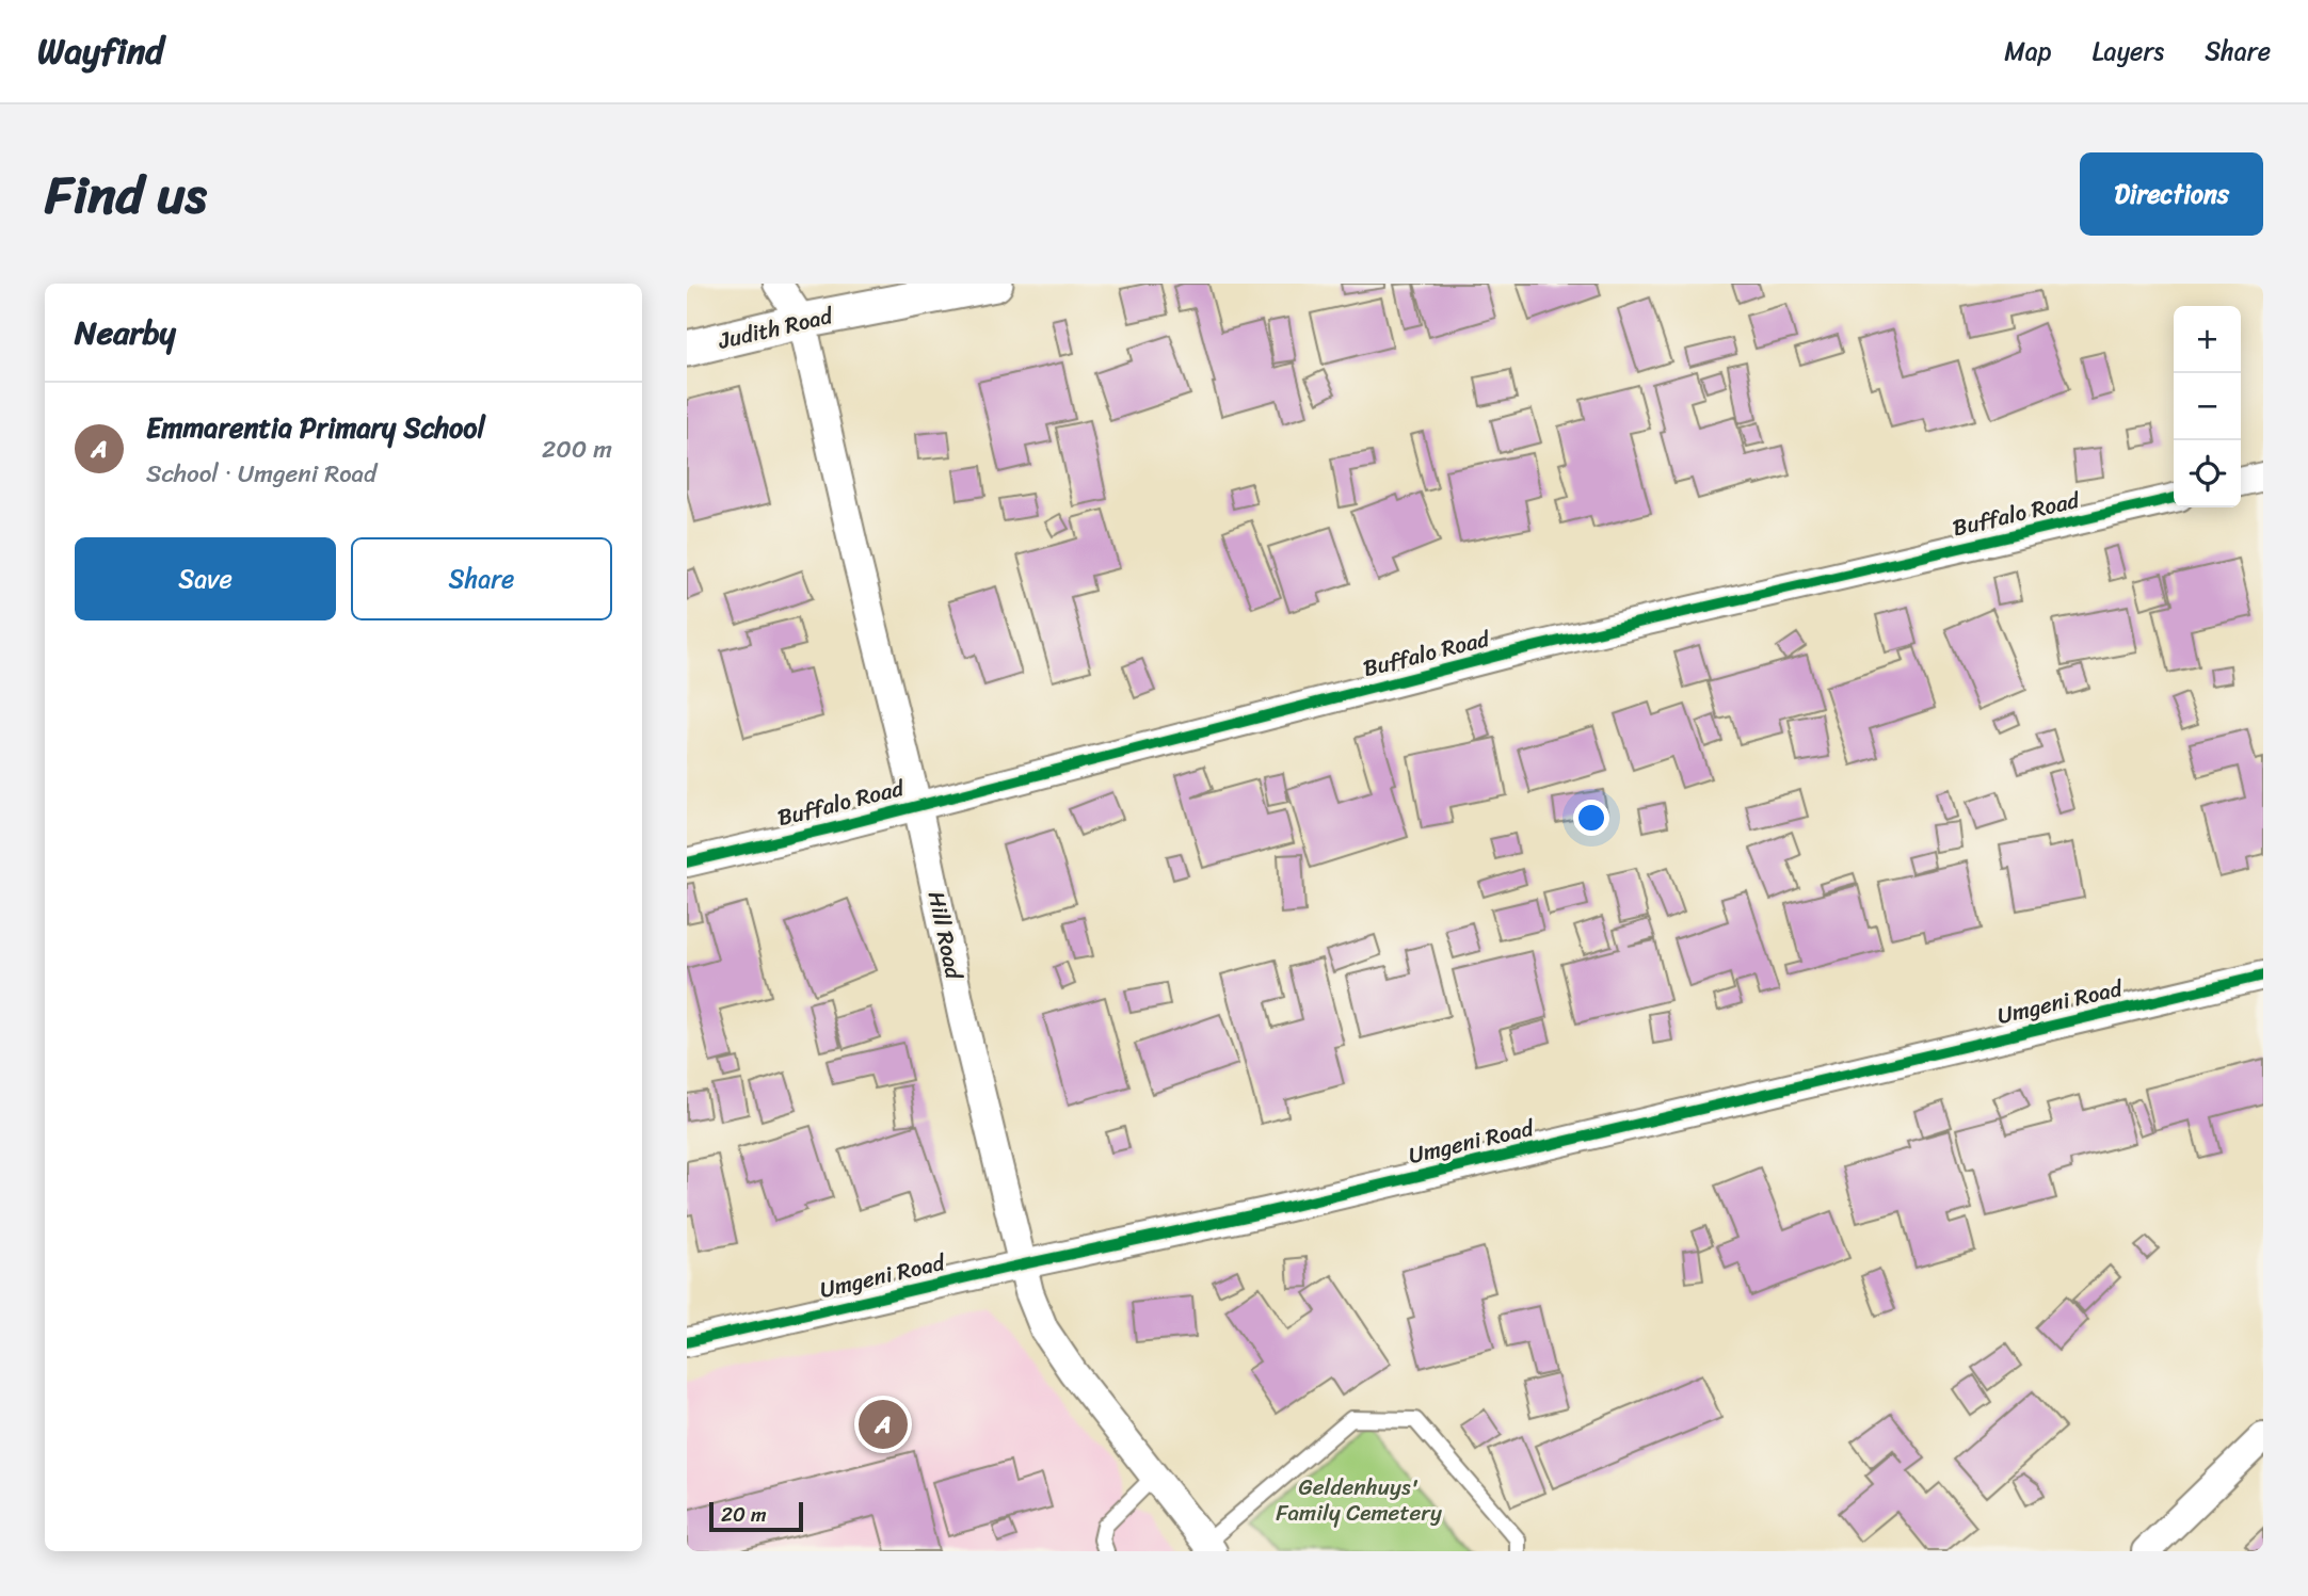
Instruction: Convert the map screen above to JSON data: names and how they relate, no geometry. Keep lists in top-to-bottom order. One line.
{"streets":{"street":["Judith Road","Buffalo Road","Hill Road","Umgeni Road"]},"crossings":[["Judith Road","Hill Road"],["Buffalo Road","Hill Road"],["Hill Road","Umgeni Road"]],"parks":["Geldenhuys' Family Cemetery"],"scale_bar":"20 m","page":{"header":"Wayfind","nav":["Map","Layers","Share"],"title":"Find us","buttons":["Directions",["Save","Share"]],"heading":"Nearby","map_buttons":["+","−"],"list":[{"mark":"A","name":"Emmarentia Primary School","note":"School · Umgeni Road","value":"200 m"}],"pins":"A","scale":"20 m"}}
